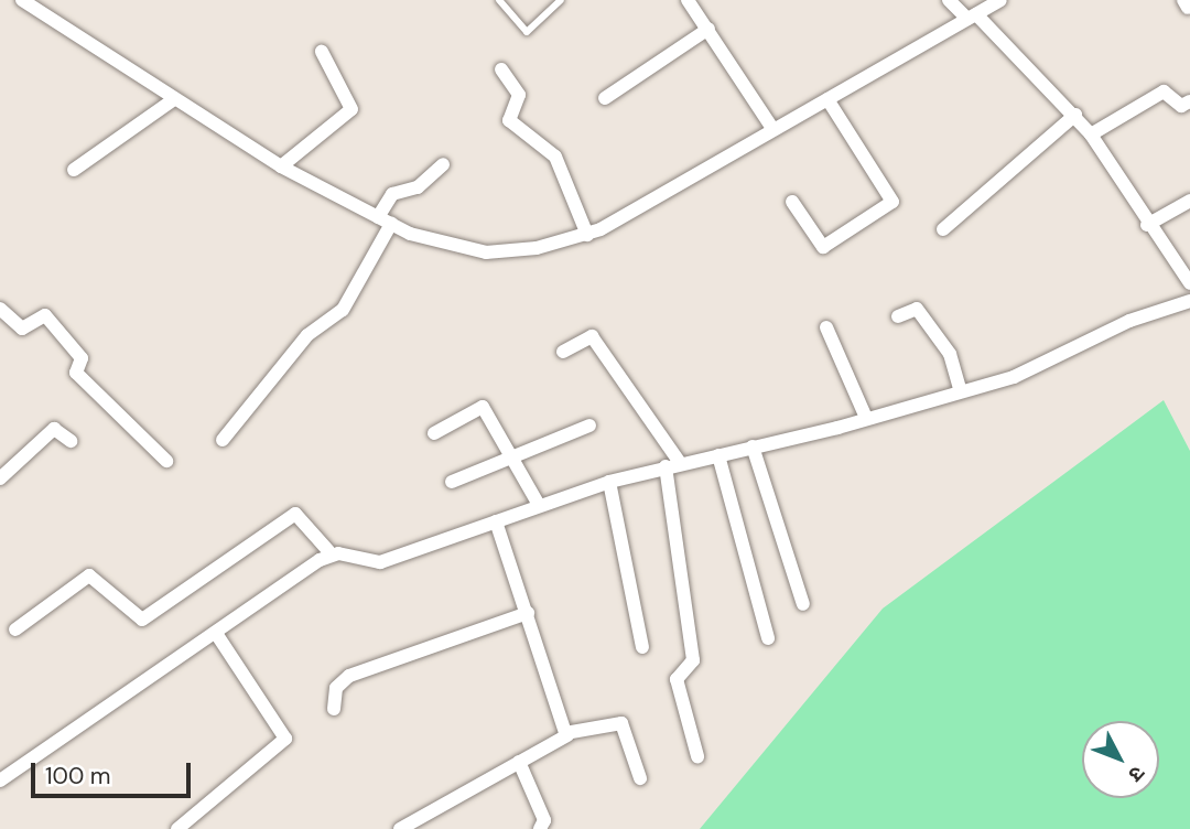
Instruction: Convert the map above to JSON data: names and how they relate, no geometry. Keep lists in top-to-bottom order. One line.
{"scale_bar":"100 m","north":"bottom right"}
